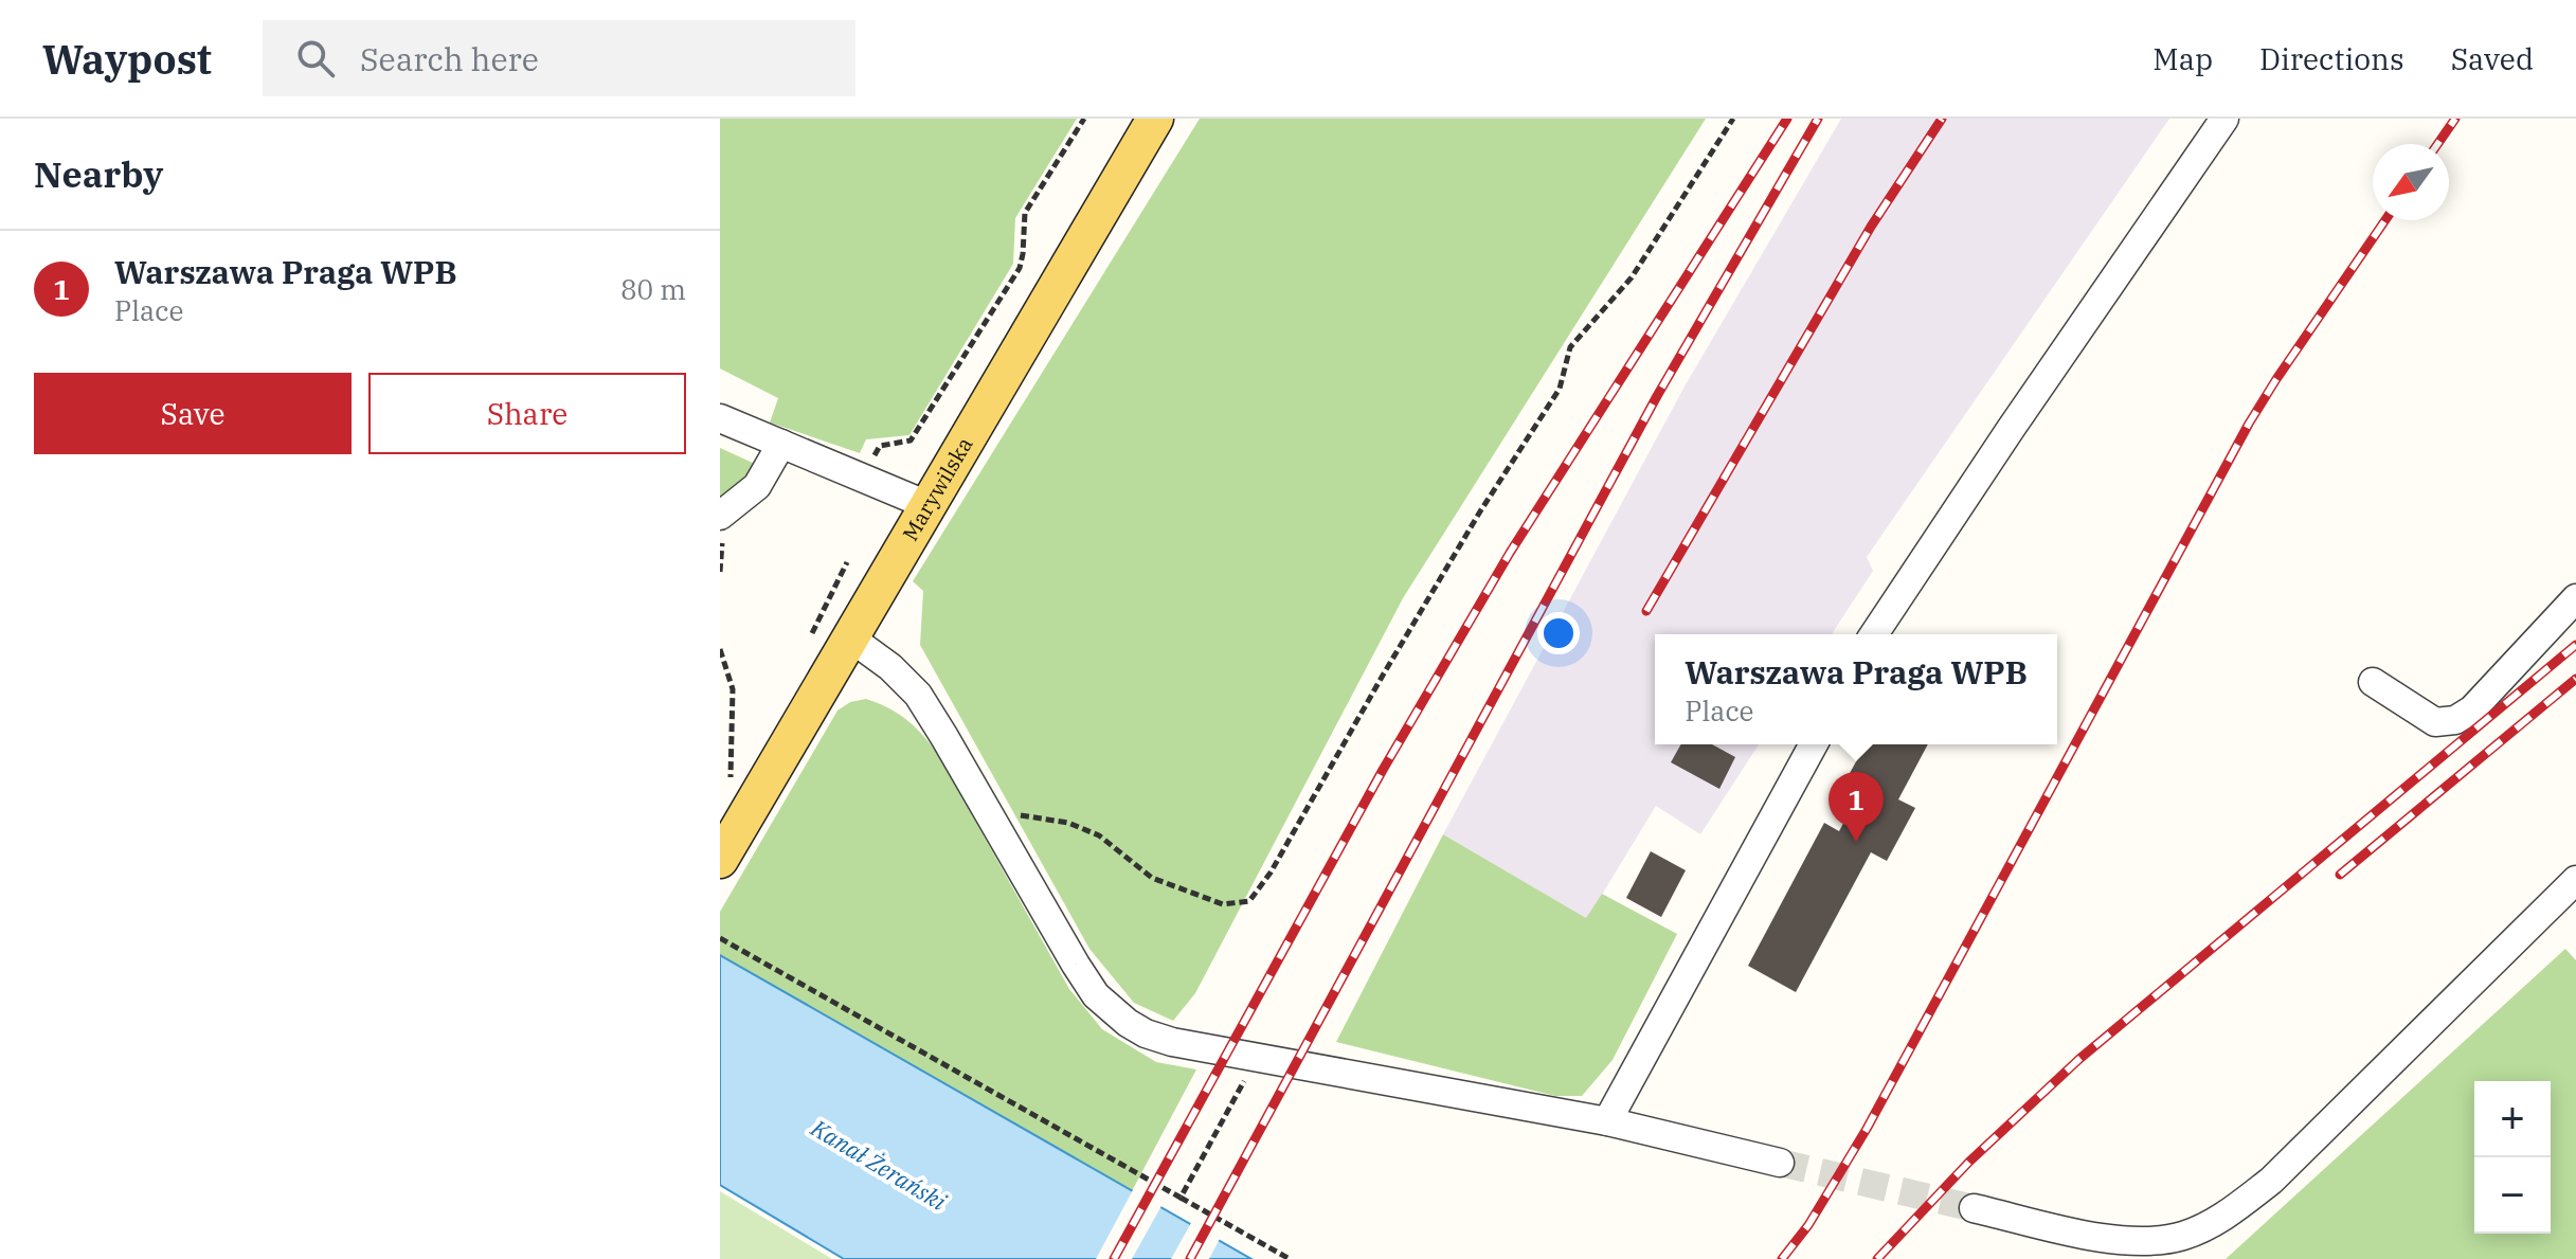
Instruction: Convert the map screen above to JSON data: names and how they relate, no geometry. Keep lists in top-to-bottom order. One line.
{"streets":{"main road":["Marywilska"]},"water":["Kanał Żerański"],"north":"bottom left","page":{"header":"Waypost","search":"Search here","nav":["Map","Directions","Saved"],"heading":"Nearby","list":[{"mark":"1","name":"Warszawa Praga WPB","note":"Place","value":"80 m"}],"buttons":["Save","Share"],"popup":["Warszawa Praga WPB","Place"],"pins":"1","map_buttons":["+","−"]}}
